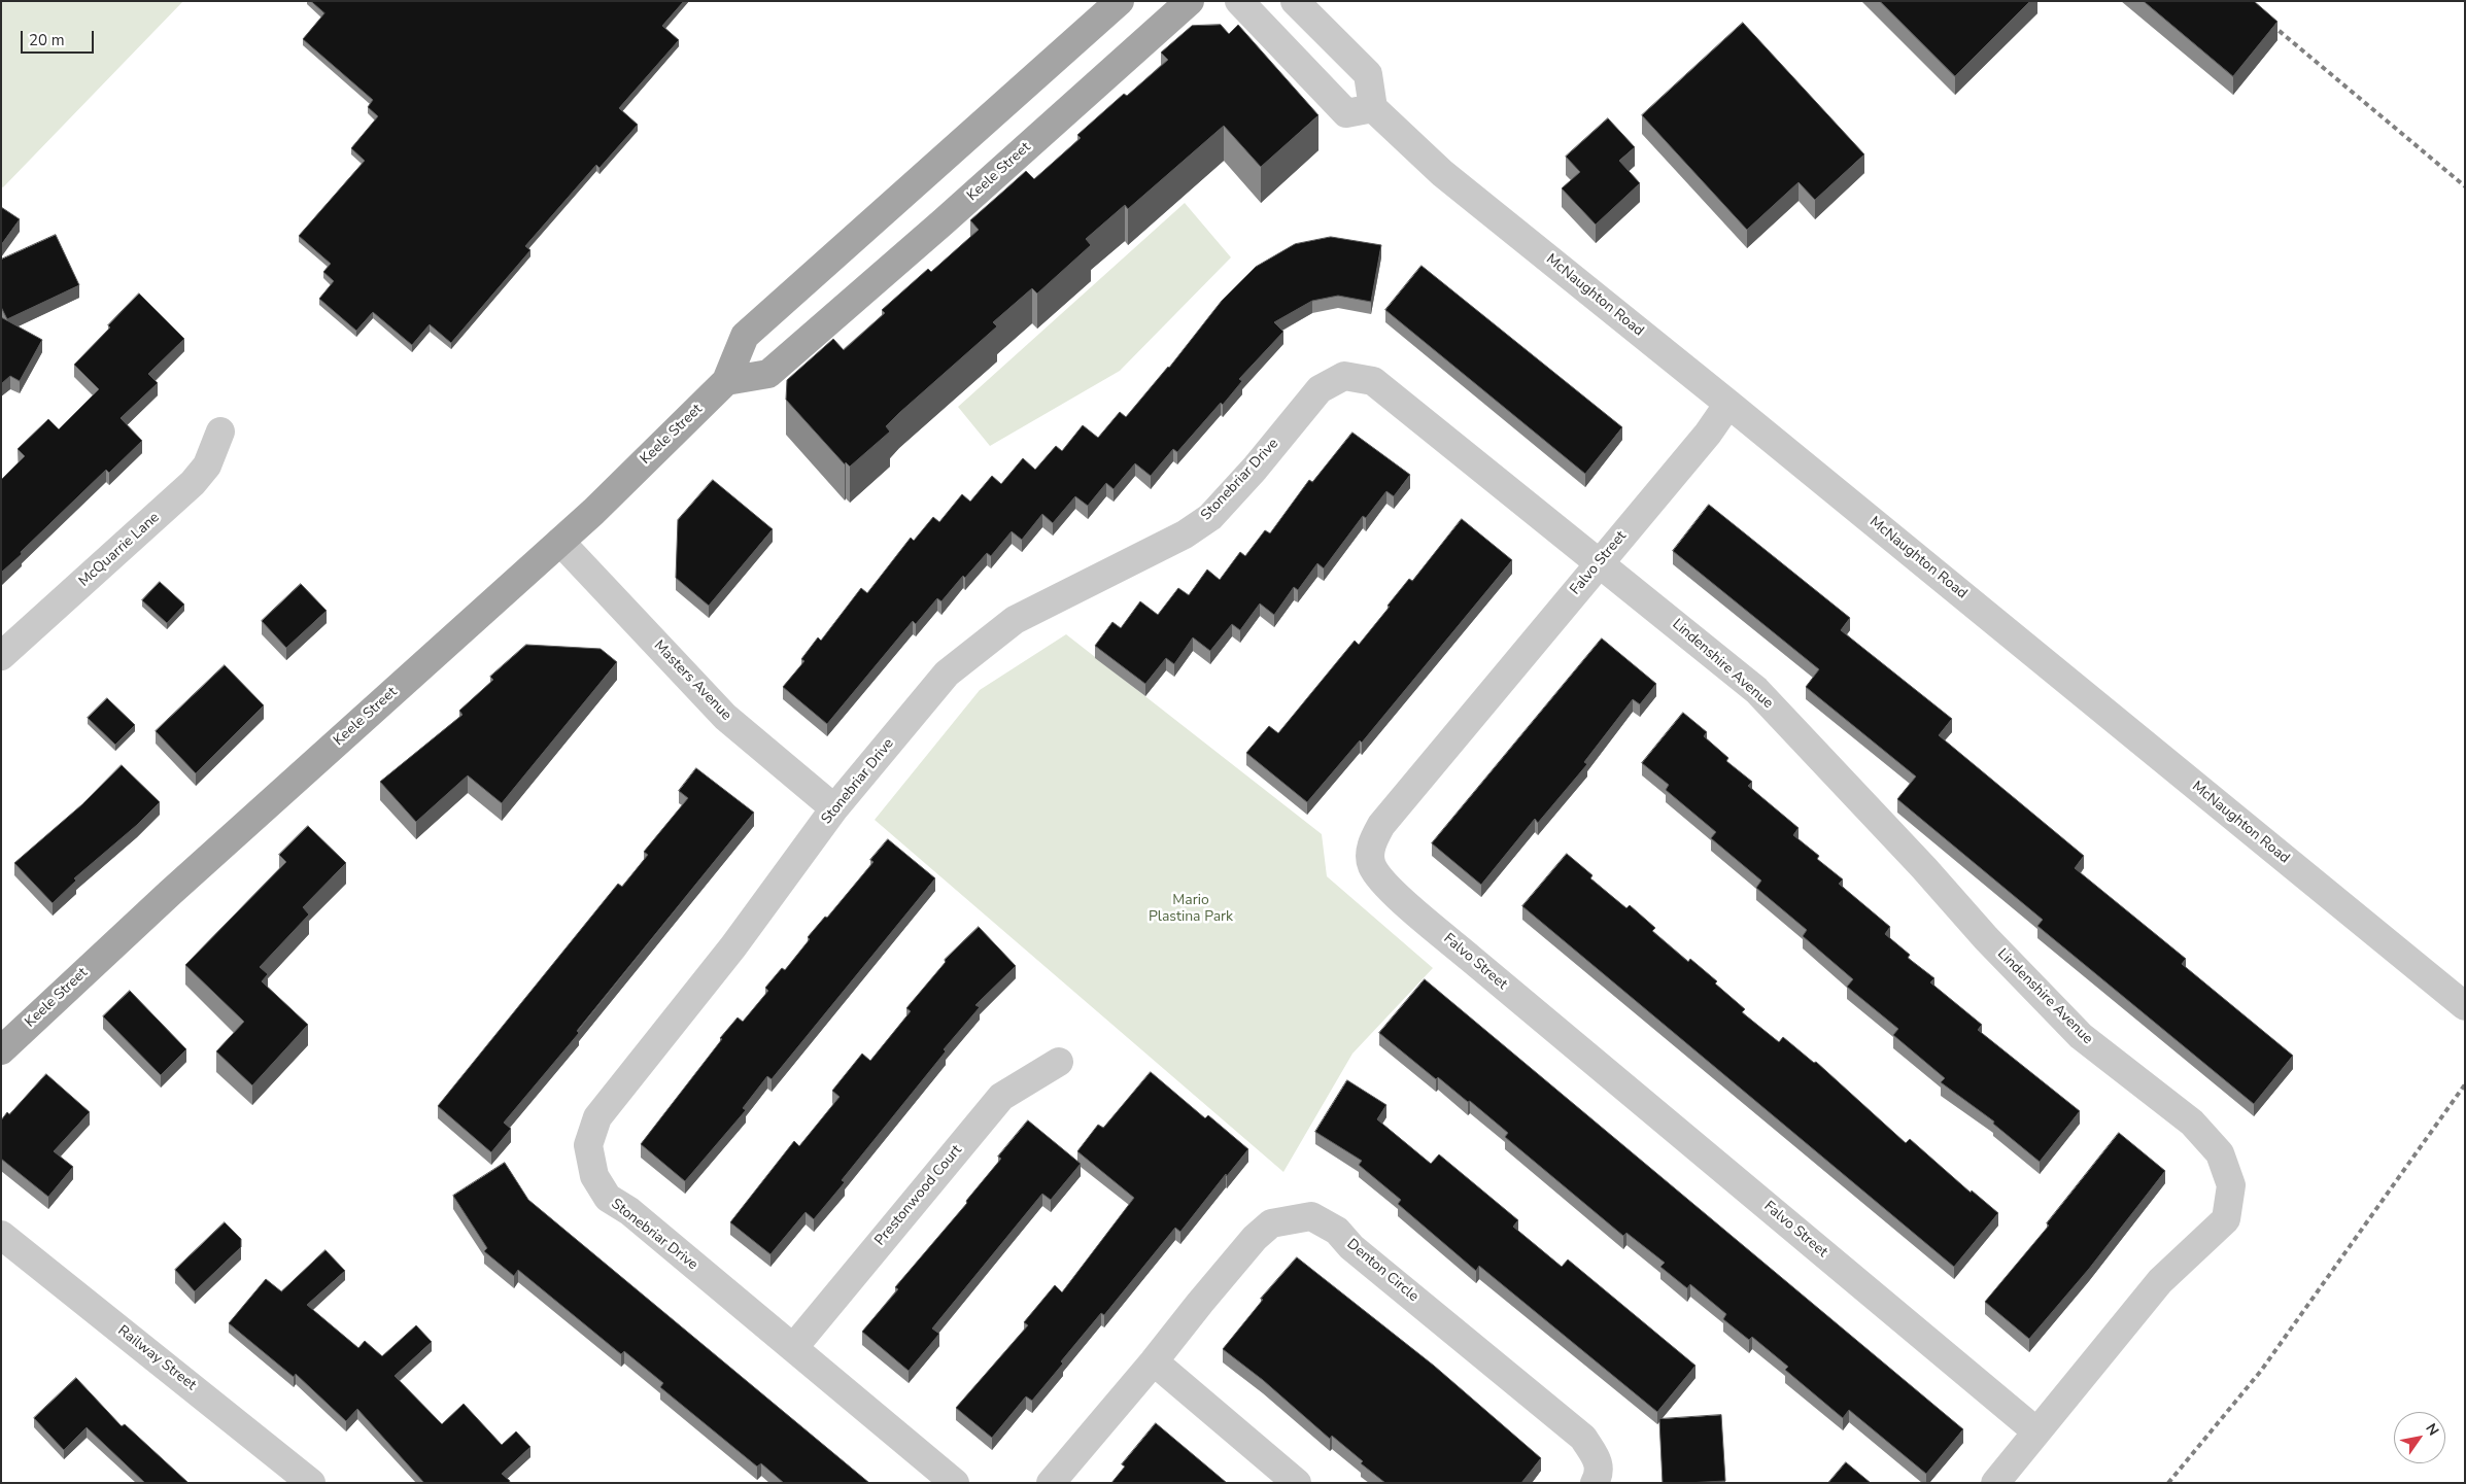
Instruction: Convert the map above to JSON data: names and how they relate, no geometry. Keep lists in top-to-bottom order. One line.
{"streets":{"main road":["Keele Street"],"street":["McNaughton Road","Stonebriar Drive","McQuarrie Lane","Falvo Street","Lindenshire Avenue","Masters Avenue","Prestonwood Court","Denton Circle","Railway Street"]},"crossings":[["Keele Street","Masters Avenue"],["McNaughton Road","Falvo Street"],["Stonebriar Drive","Falvo Street"],["Stonebriar Drive","Lindenshire Avenue"],["Stonebriar Drive","Masters Avenue"],["Stonebriar Drive","Prestonwood Court"],["Falvo Street","Lindenshire Avenue"]],"parks":["Mario Plastina Park"],"scale_bar":"20 m","north":"top right"}
